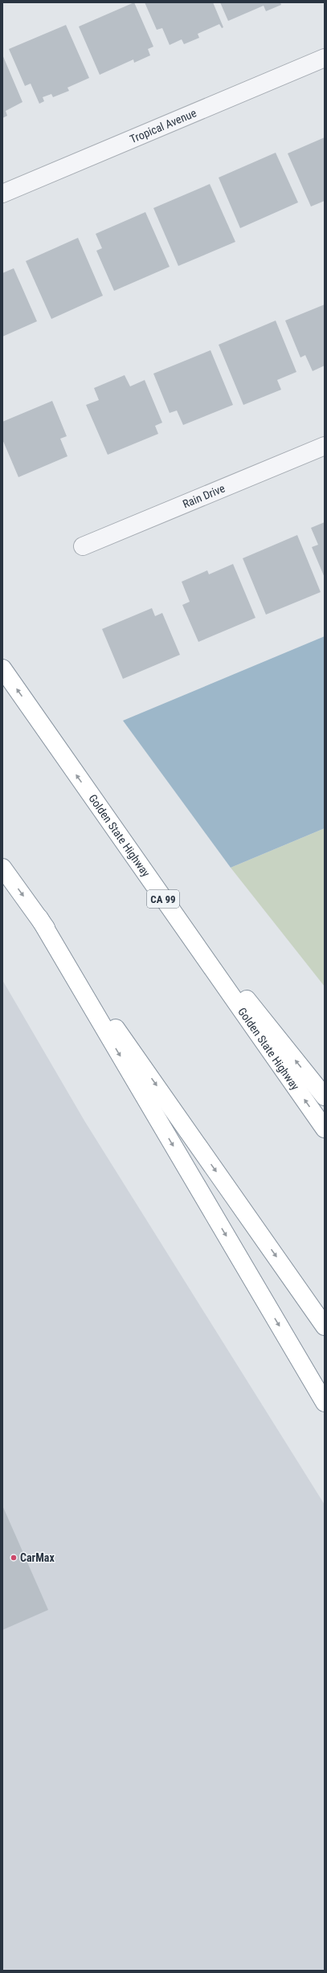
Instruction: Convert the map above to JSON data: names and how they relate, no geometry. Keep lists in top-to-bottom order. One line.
{"streets":{"highway":["Golden State Highway","CA 99"],"street":["Tropical Avenue","Rain Drive"]},"places":["CarMax"]}
